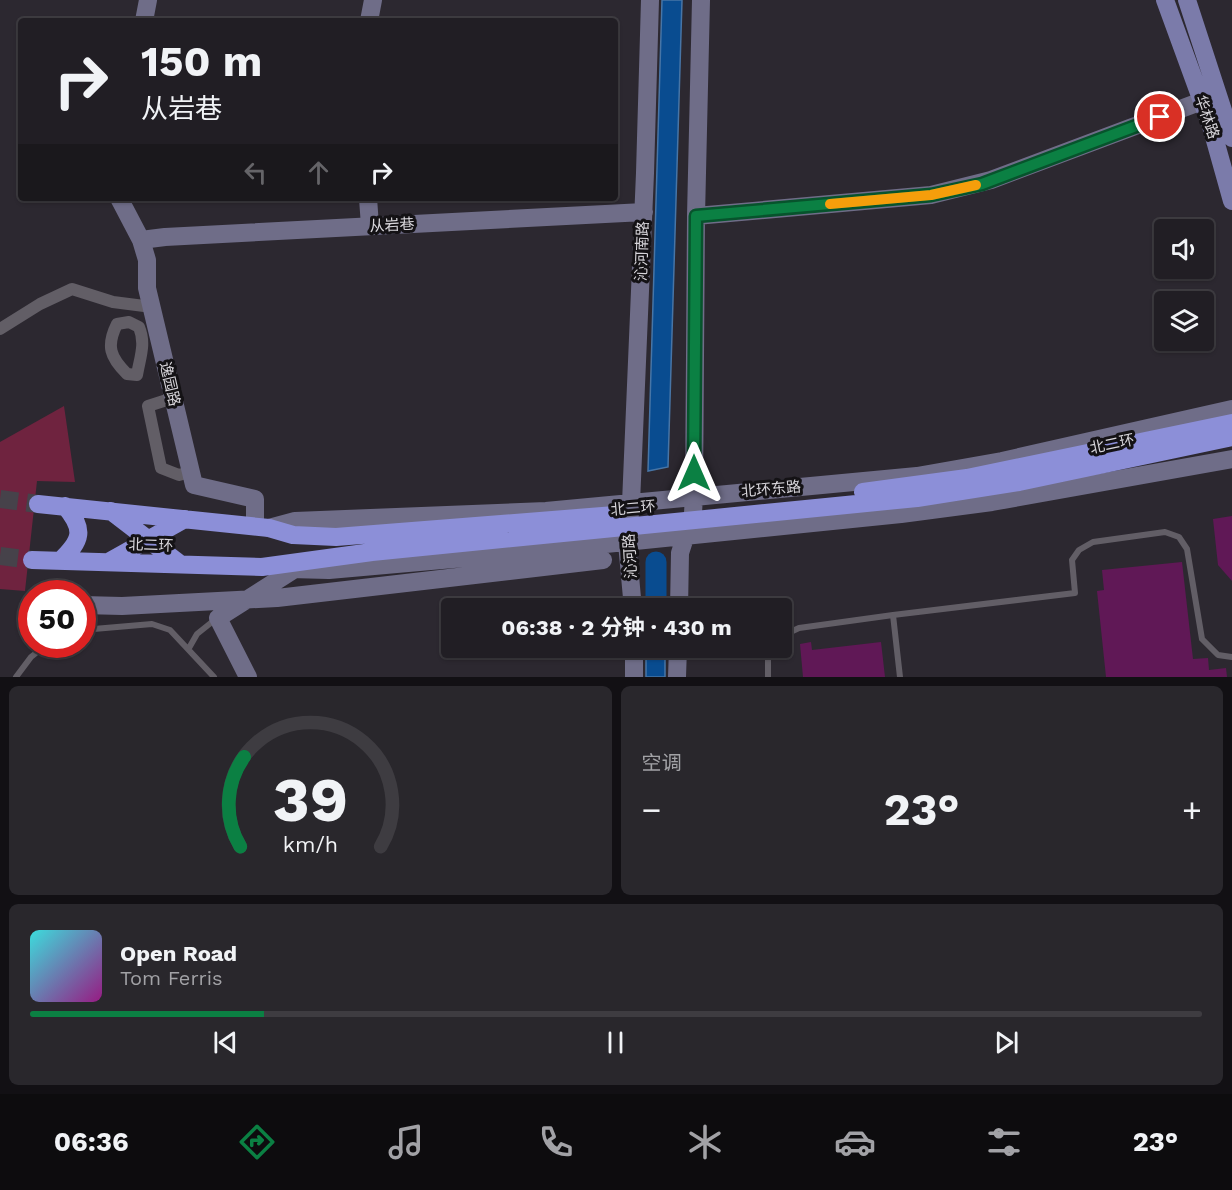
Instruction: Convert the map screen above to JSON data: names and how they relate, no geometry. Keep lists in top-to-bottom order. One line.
{"streets":{"highway":["北二环"],"main road":["华林路","从岩巷","沁河南路","逸园路","北环东路","沁河路"]},"crossings":[["从岩巷","沁河南路"],["从岩巷","逸园路"],["沁河南路","北环东路"],["沁河南路","沁河路"],["北二环","北环东路"],["北环东路","沁河路"]],"page":{"turn":["150 m","从岩巷"],"limit":"50","trip":"06:38 · 2 分钟 · 430 m","tile":"空调","heat":["−","23°","+"],"song":["Open Road","Tom Ferris"],"tabs":["06:36","23°"],"gauge":["39","km/h"]}}
